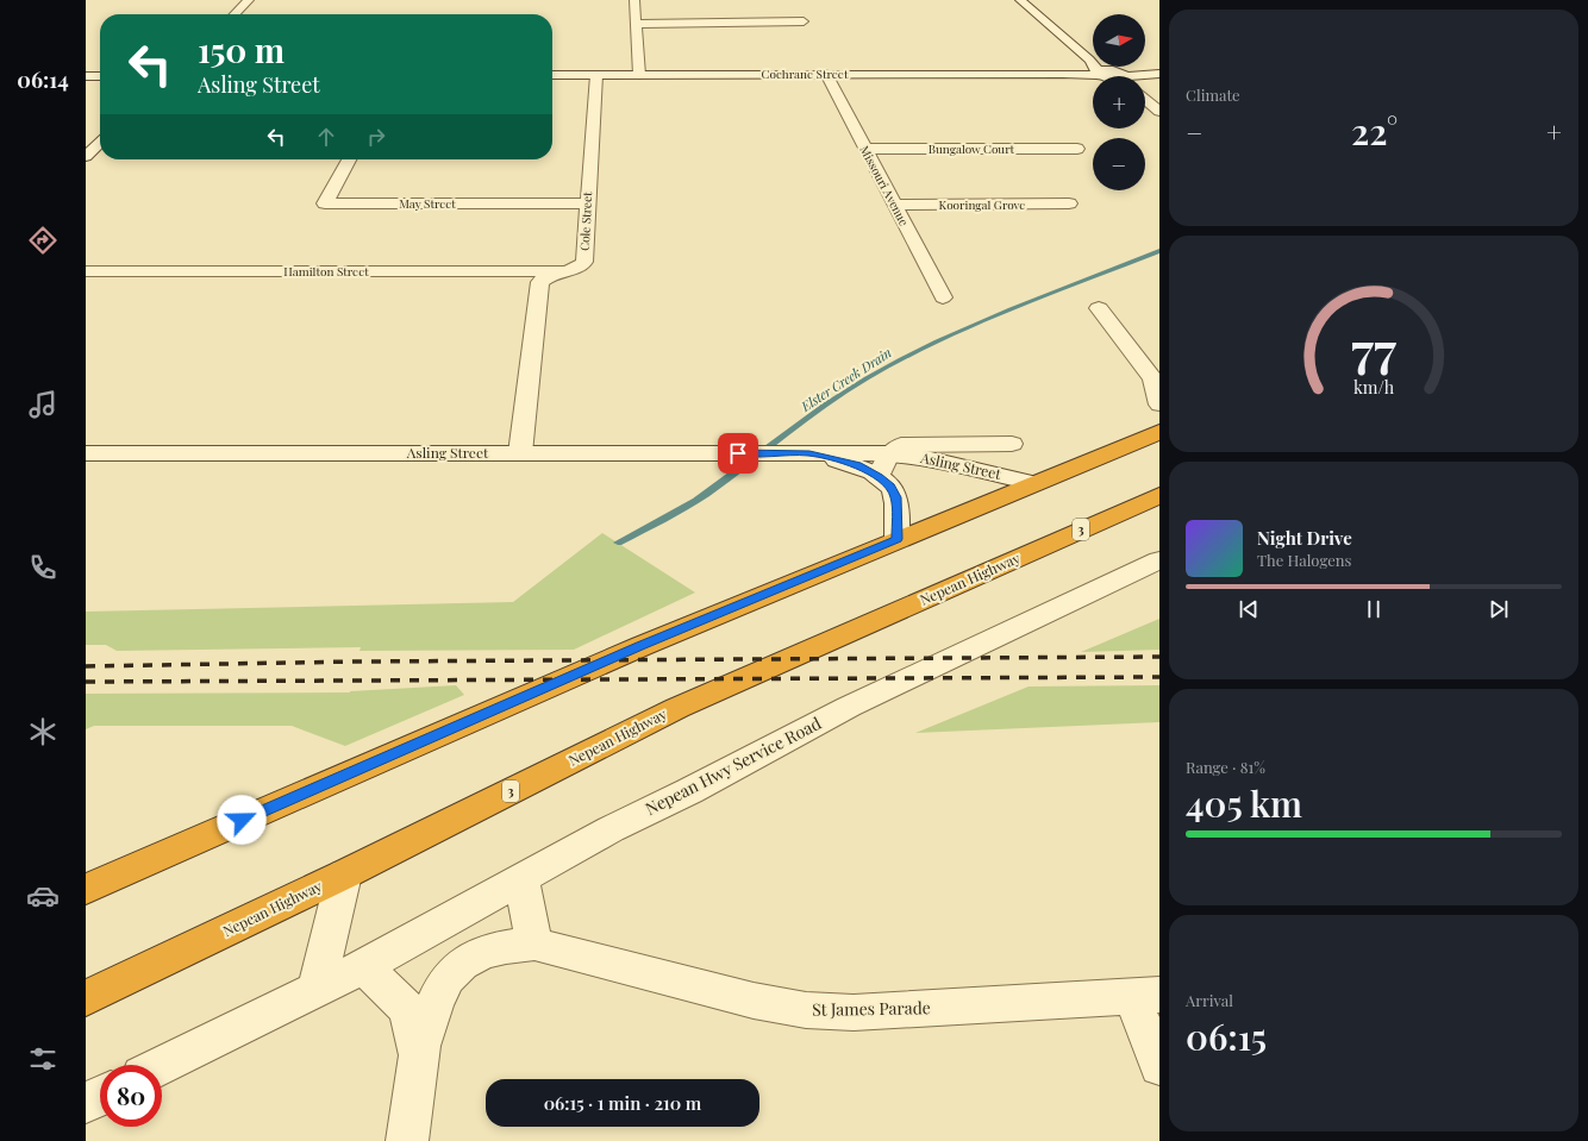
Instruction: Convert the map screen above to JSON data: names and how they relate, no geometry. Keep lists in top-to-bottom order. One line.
{"streets":{"highway":["3","Nepean Highway"],"street":["Cochrane Street","Bungalow Court","Missouri Avenue","May Street","Kooringal Grove","Cole Street","Hamilton Street","Asling Street","Nepean Hwy Service Road","St James Parade"]},"crossings":[["Cochrane Street","Missouri Avenue"],["Cochrane Street","Cole Street"],["Bungalow Court","Missouri Avenue"],["Missouri Avenue","Kooringal Grove"],["May Street","Cole Street"],["Cole Street","Hamilton Street"],["Cole Street","Asling Street"]],"water":["Elster Creek Drain"],"north":"right","page":{"tabs":"06:14","tile":["Climate",["Range · 81%","405 km"],["Arrival","06:15"]],"map_buttons":["+","−"],"turn":["150 m","Asling Street"],"heat":["−","22°","+"],"song":["Night Drive","The Halogens"],"limit":"80","trip":"06:15 · 1 min · 210 m","gauge":["77","km/h"]}}
